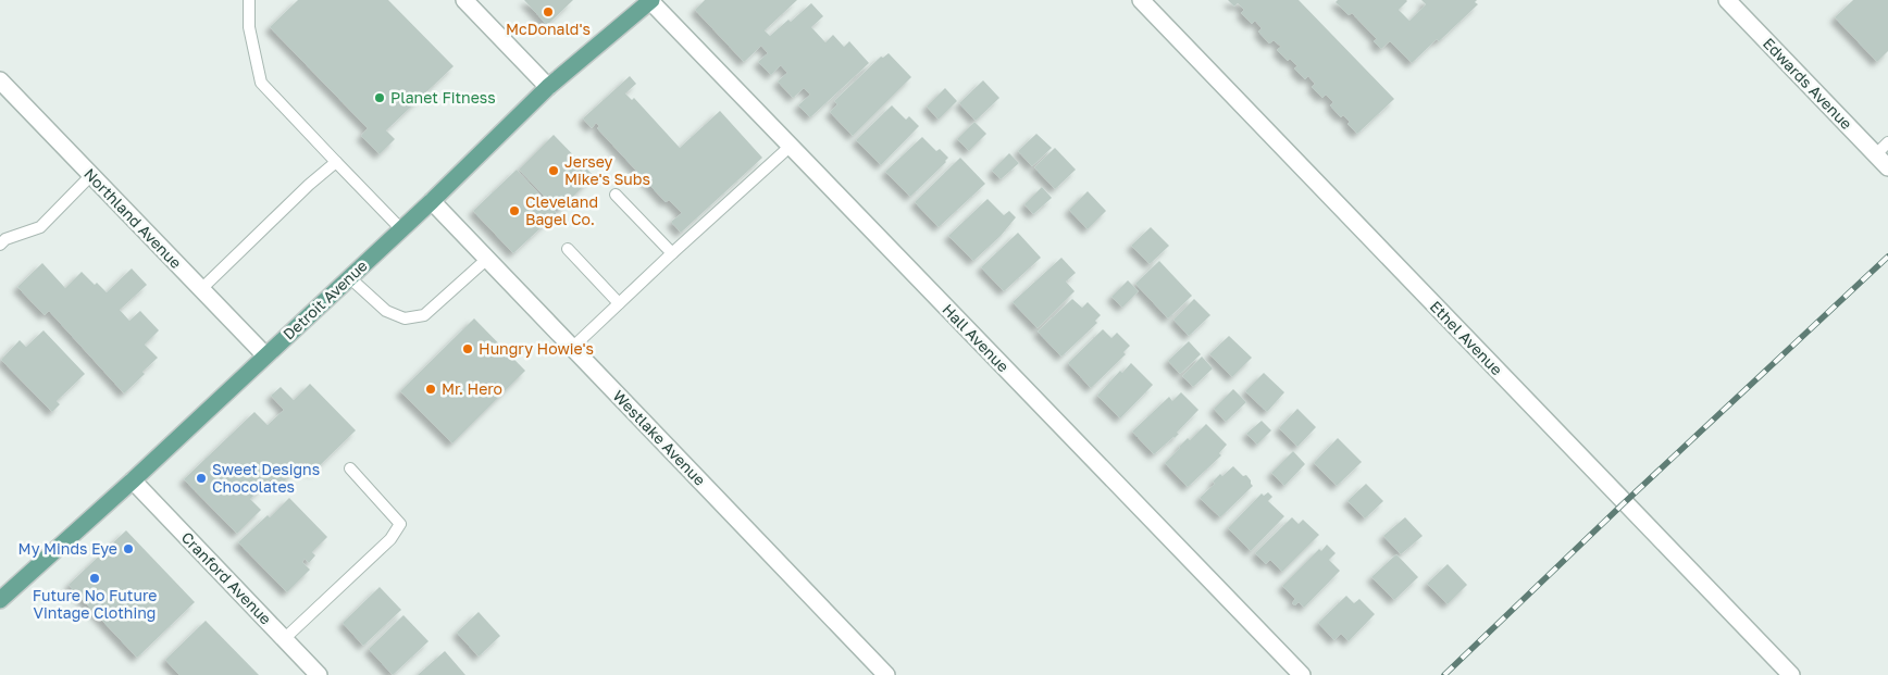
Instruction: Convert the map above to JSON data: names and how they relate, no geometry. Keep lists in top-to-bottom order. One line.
{"streets":{"main road":["Detroit Avenue"],"street":["Edwards Avenue","Northland Avenue","Hall Avenue","Ethel Avenue","Westlake Avenue","Cranford Avenue"]},"crossings":[["Northland Avenue","Detroit Avenue"],["Detroit Avenue","Hall Avenue"],["Detroit Avenue","Westlake Avenue"],["Detroit Avenue","Cranford Avenue"]],"places":["McDonald's","Planet Fitness","Jersey Mike's Subs","Cleveland Bagel Co.","Hungry Howie's","Mr. Hero","Sweet Designs Chocolates","My Minds Eye","Future No Future Vintage Clothing"]}
